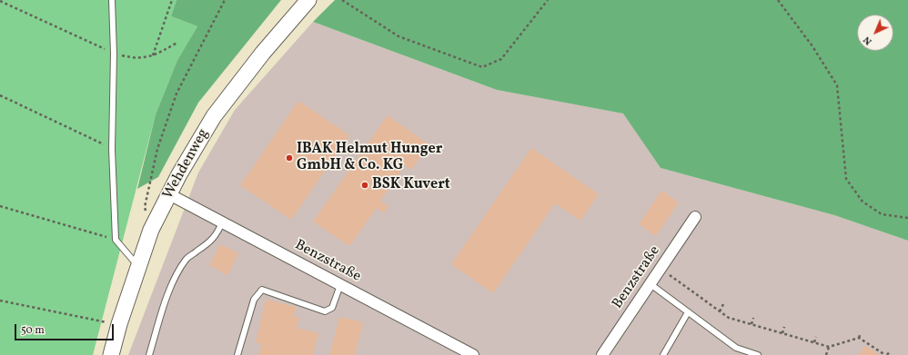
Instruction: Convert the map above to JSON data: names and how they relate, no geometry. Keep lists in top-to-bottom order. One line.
{"streets":{"main road":["Wehdenweg"],"street":["Benzstraße"]},"crossings":[["Wehdenweg","Benzstraße"]],"places":["IBAK Helmut Hunger GmbH & Co. KG","BSK Kuvert"],"scale_bar":"50 m","north":"bottom left"}
